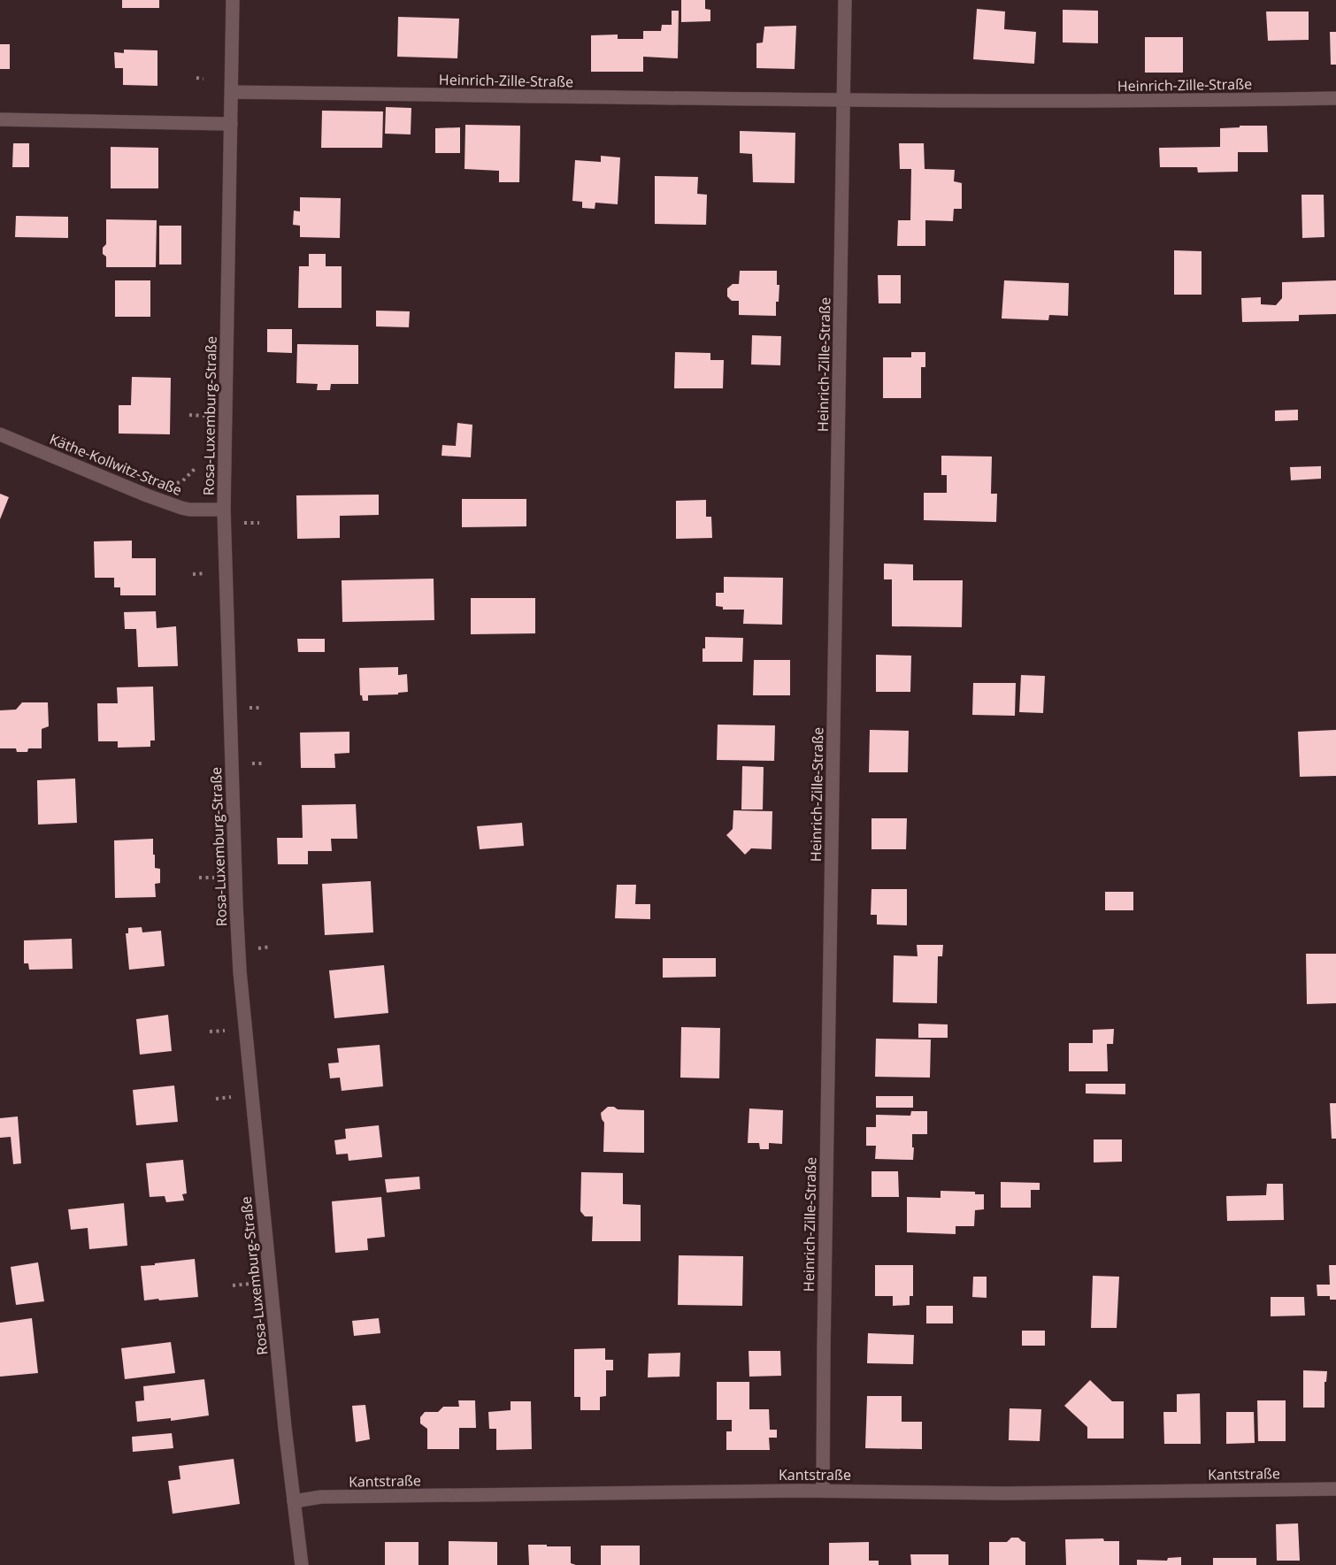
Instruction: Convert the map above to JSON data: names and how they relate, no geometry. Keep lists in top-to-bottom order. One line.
{"streets":{"street":["Heinrich-Zille-Straße","Rosa-Luxemburg-Straße","Käthe-Kollwitz-Straße","Kantstraße"]},"crossings":[["Heinrich-Zille-Straße","Rosa-Luxemburg-Straße"],["Heinrich-Zille-Straße","Kantstraße"],["Rosa-Luxemburg-Straße","Käthe-Kollwitz-Straße"],["Rosa-Luxemburg-Straße","Kantstraße"]]}
